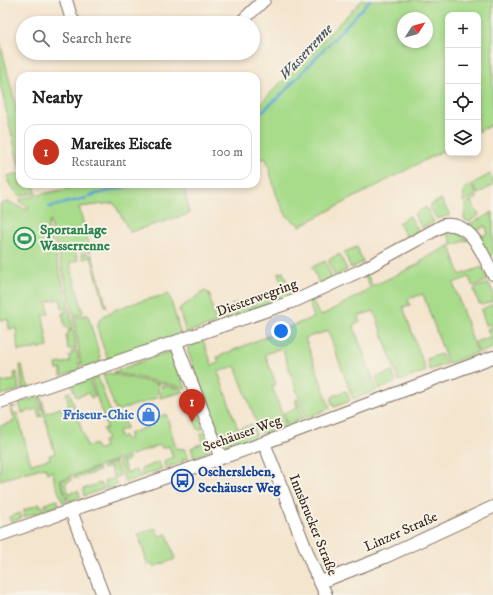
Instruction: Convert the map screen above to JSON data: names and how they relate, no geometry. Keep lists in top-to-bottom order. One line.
{"streets":{"street":["Diesterwegring","Seehäuser Weg","Innsbrucker Straße","Linzer Straße"]},"crossings":[["Seehäuser Weg","Innsbrucker Straße"],["Innsbrucker Straße","Linzer Straße"]],"water":["Wasserrenne"],"places":{"sports":["Sportanlage Wasserrenne"],"shop":["Friseur-Chic"],"bus stop":["Oschersleben, Seehäuser Weg"]},"north":"top right","page":{"map_buttons":["+","−"],"search":"Search here","heading":"Nearby","list":[{"mark":"1","name":"Mareikes Eiscafe","note":"Restaurant","value":"100 m"}],"pins":"1"}}
